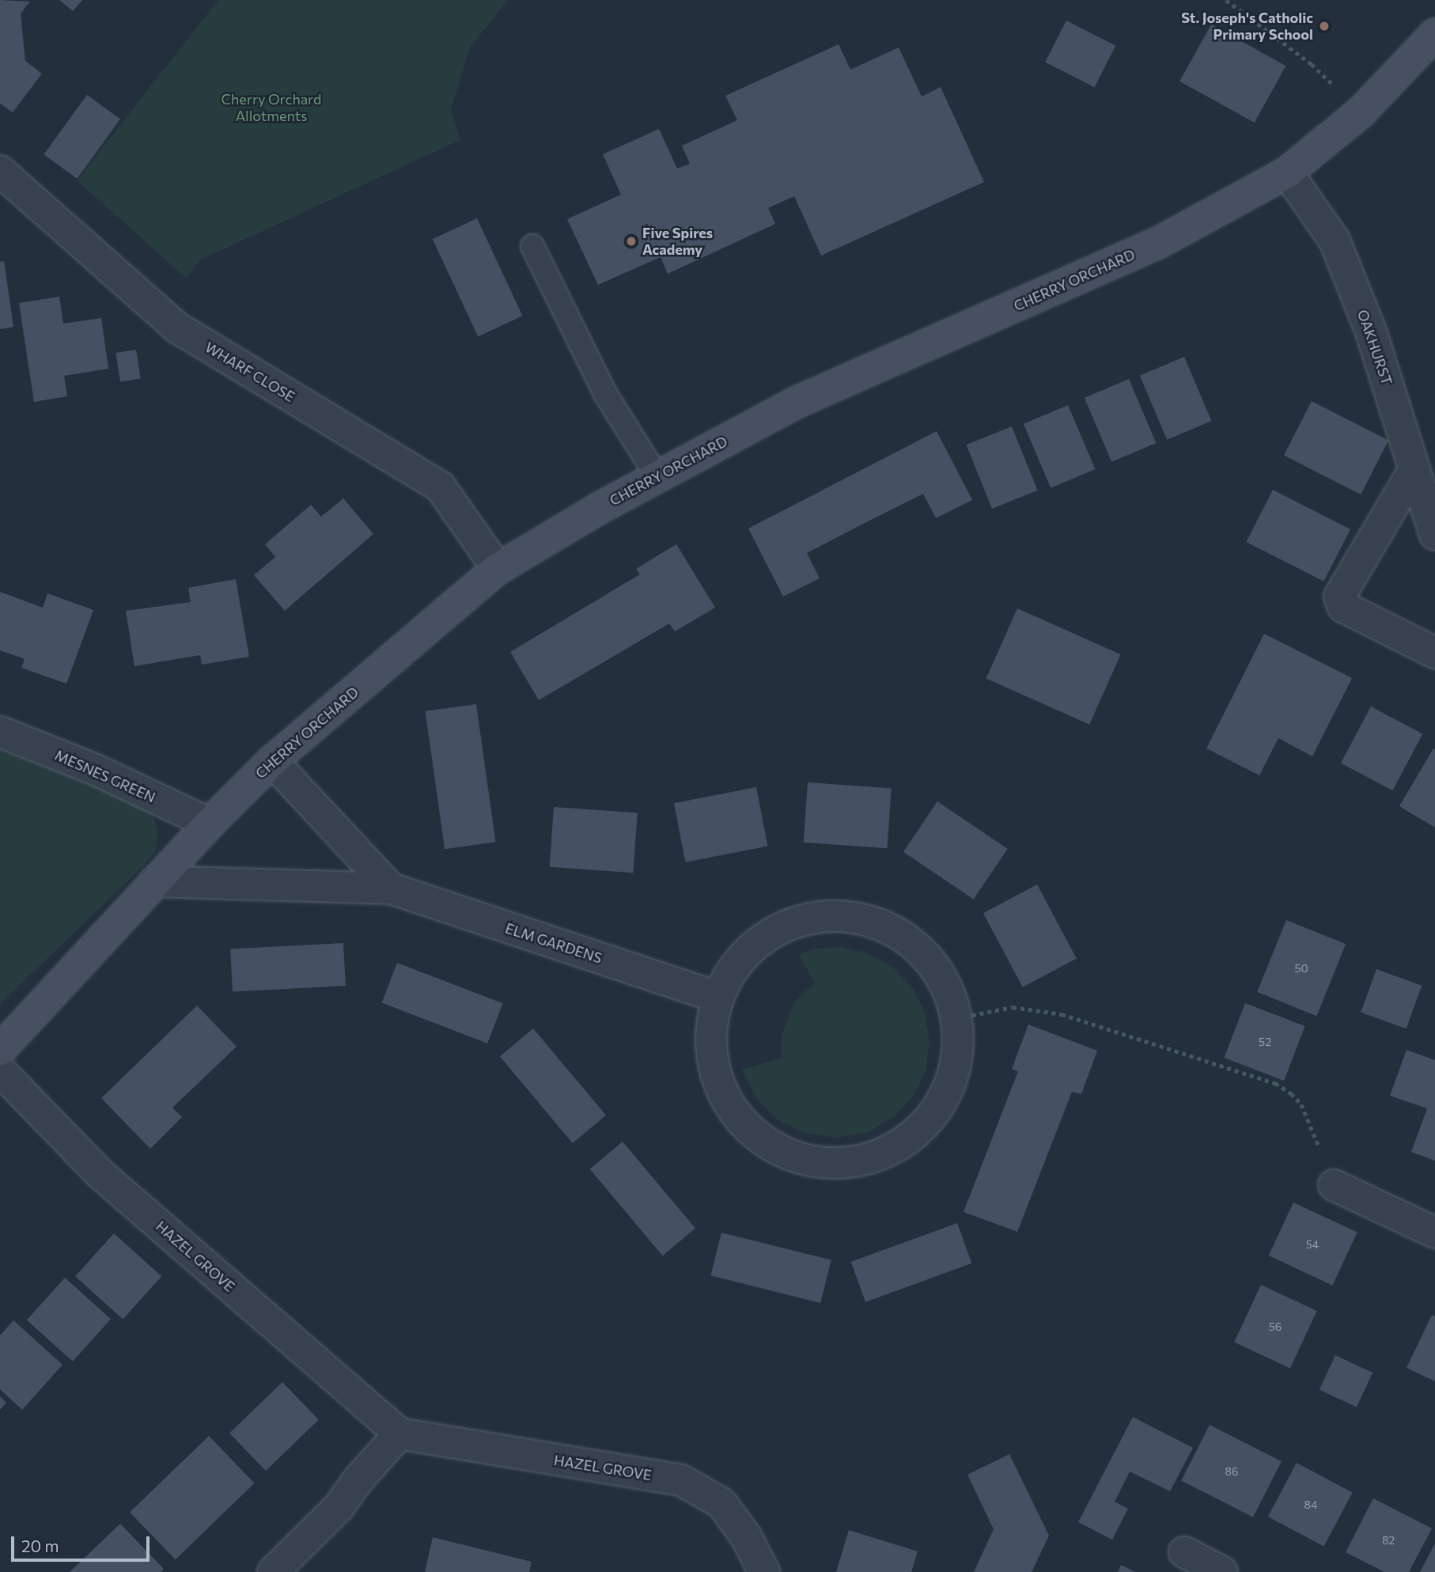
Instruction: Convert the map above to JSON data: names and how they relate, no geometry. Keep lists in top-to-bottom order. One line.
{"streets":{"street":["CHERRY ORCHARD","OAKHURST","WHARF CLOSE","MESNES GREEN","ELM GARDENS","HAZEL GROVE"]},"crossings":[["CHERRY ORCHARD","OAKHURST"],["CHERRY ORCHARD","WHARF CLOSE"],["CHERRY ORCHARD","MESNES GREEN"],["CHERRY ORCHARD","ELM GARDENS"]],"parks":["Cherry Orchard Allotments"],"places":["St. Joseph's Catholic Primary School","Five Spires Academy"],"house_numbers":["50","52","54","56","86","84","82"],"scale_bar":"20 m"}
